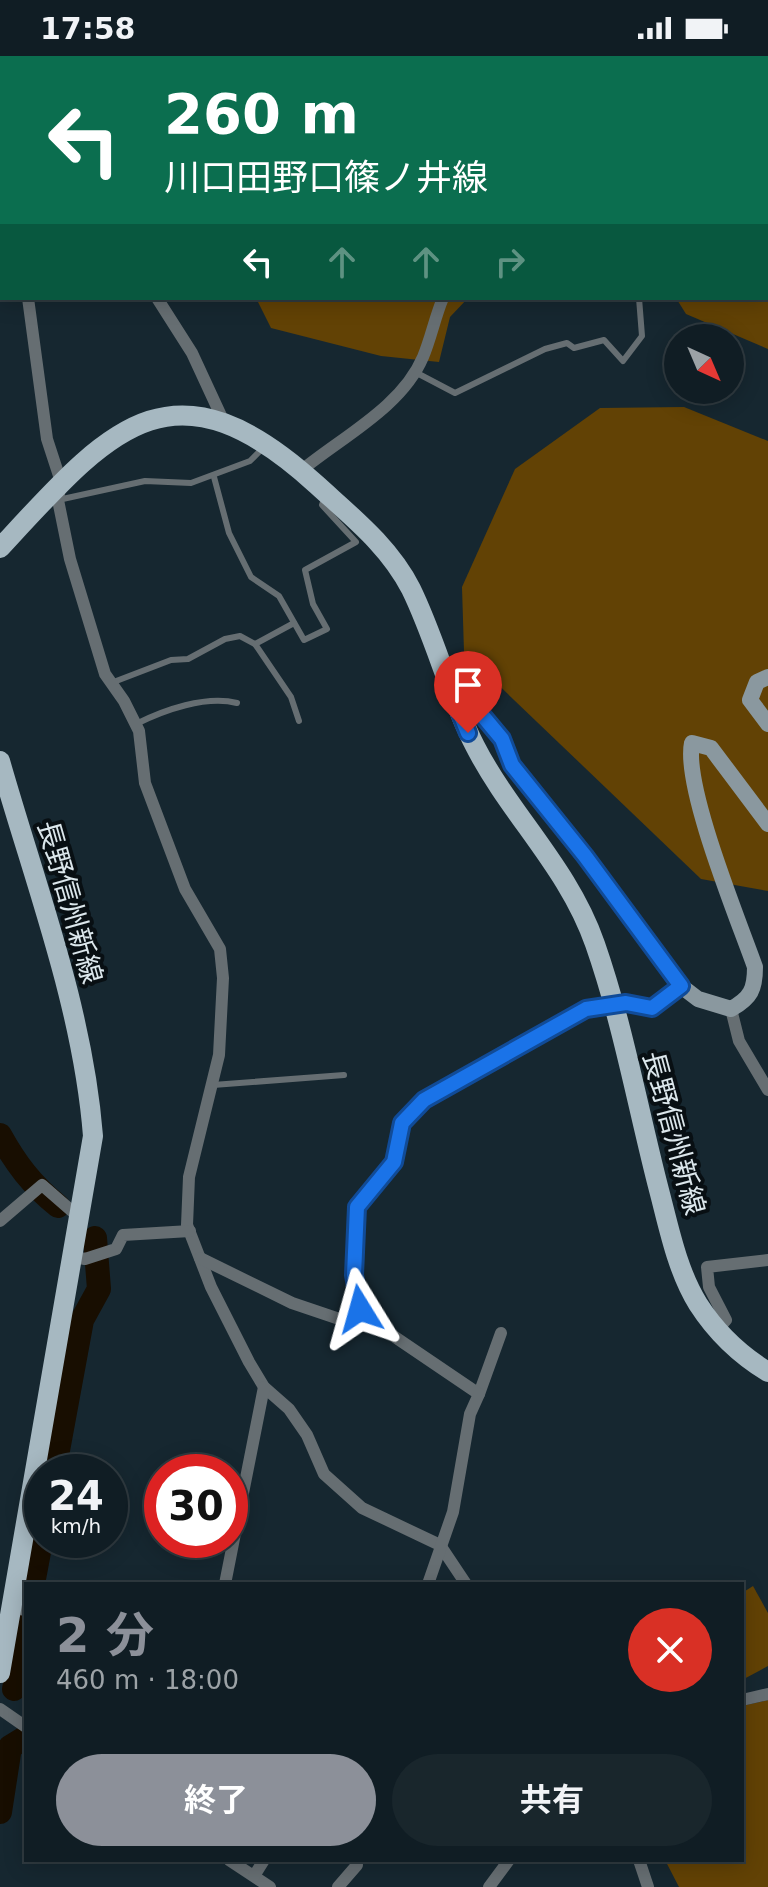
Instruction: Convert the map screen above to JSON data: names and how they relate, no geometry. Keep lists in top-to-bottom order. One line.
{"streets":{"main road":["長野信州新線"]},"north":"bottom right","page":{"status":"17:58","turn":["260 m","川口田野口篠ノ井線"],"speed":"24 km/h","limit":"30","heading":["2 分","460 m · 18:00"],"buttons":["終了","共有"]}}
